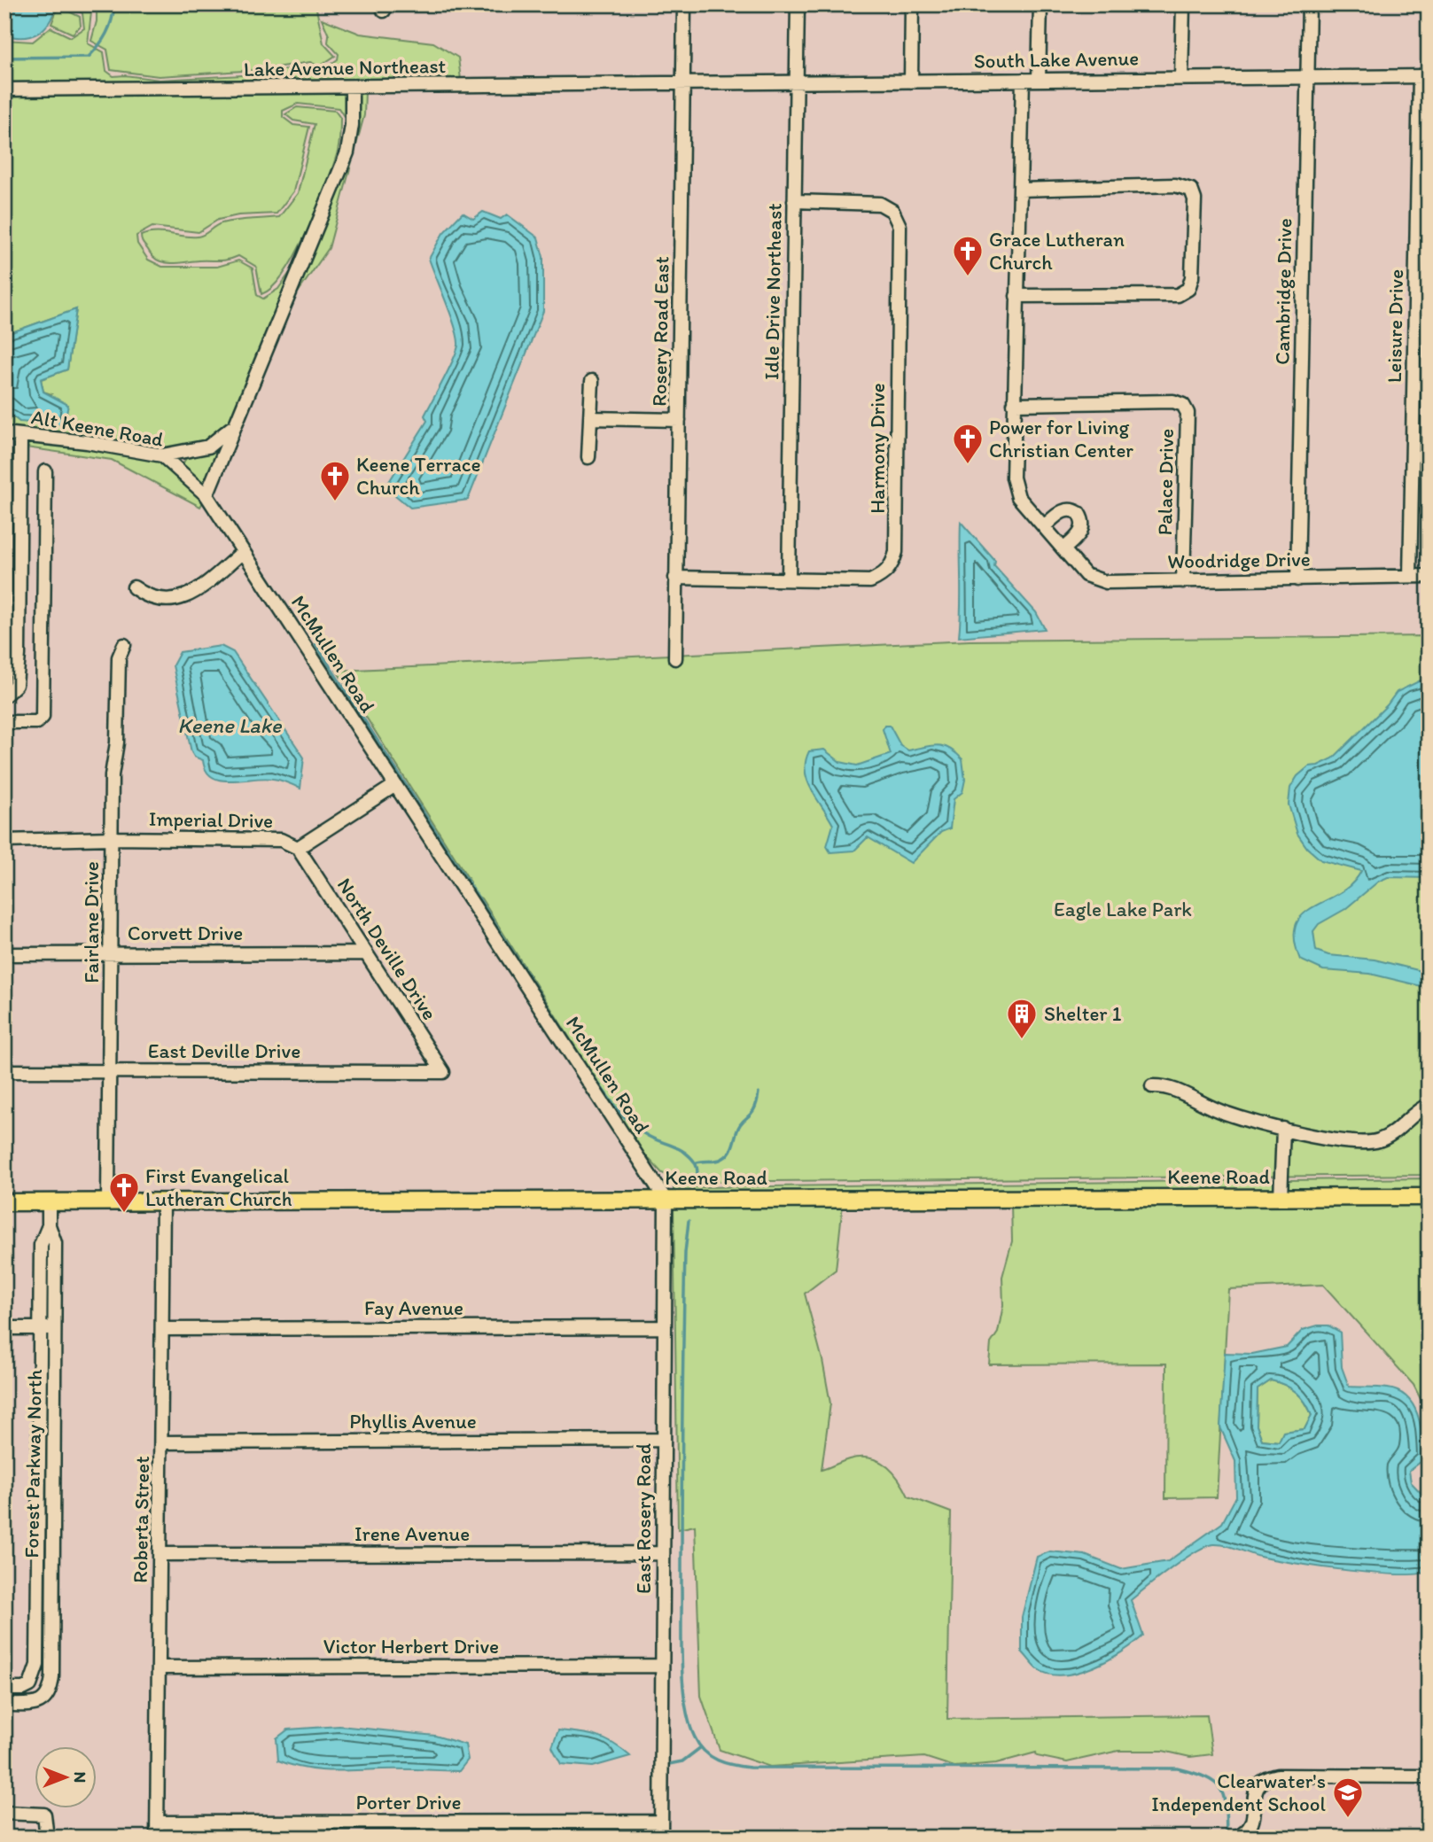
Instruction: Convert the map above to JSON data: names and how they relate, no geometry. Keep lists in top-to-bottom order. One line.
{"streets":{"main road":["Keene Road"],"street":["South Lake Avenue","Lake Avenue Northeast","Idle Drive Northeast","Cambridge Drive","Leisure Drive","Rosery Road East","Alt Keene Road","Harmony Drive","Palace Drive","Woodridge Drive","McMullen Road","Imperial Drive","Fairlane Drive","Corvett Drive","North Deville Drive","East Deville Drive","Fay Avenue","Phyllis Avenue","Forest Parkway North","East Rosery Road","Roberta Street","Irene Avenue","Victor Herbert Drive","Porter Drive"]},"crossings":[["South Lake Avenue","Lake Avenue Northeast"],["South Lake Avenue","Idle Drive Northeast"],["South Lake Avenue","Cambridge Drive"],["South Lake Avenue","Leisure Drive"],["South Lake Avenue","Rosery Road East"],["South Lake Avenue","Woodridge Drive"],["Lake Avenue Northeast","Rosery Road East"],["Idle Drive Northeast","Harmony Drive"],["Cambridge Drive","Woodridge Drive"],["Leisure Drive","Woodridge Drive"],["Rosery Road East","Harmony Drive"],["Alt Keene Road","McMullen Road"],["Palace Drive","Woodridge Drive"],["McMullen Road","Imperial Drive"],["McMullen Road","Keene Road"],["McMullen Road","East Rosery Road"],["Imperial Drive","Fairlane Drive"],["Imperial Drive","North Deville Drive"],["Fairlane Drive","Corvett Drive"],["Fairlane Drive","East Deville Drive"],["Fairlane Drive","Keene Road"],["Corvett Drive","North Deville Drive"],["North Deville Drive","East Deville Drive"],["Keene Road","Forest Parkway North"],["Keene Road","East Rosery Road"],["Keene Road","Roberta Street"],["Fay Avenue","East Rosery Road"],["Fay Avenue","Roberta Street"],["Phyllis Avenue","East Rosery Road"],["Phyllis Avenue","Roberta Street"],["East Rosery Road","Irene Avenue"],["East Rosery Road","Victor Herbert Drive"],["East Rosery Road","Porter Drive"],["Roberta Street","Irene Avenue"],["Roberta Street","Victor Herbert Drive"],["Roberta Street","Porter Drive"]],"water":["Keene Lake"],"parks":["Eagle Lake Park"],"places":{"church":["Grace Lutheran Church","Power for Living Christian Center","Keene Terrace Church","First Evangelical Lutheran Church"],"building":["Shelter 1"],"school or university":["Clearwater's Independent School"]},"north":"right"}
